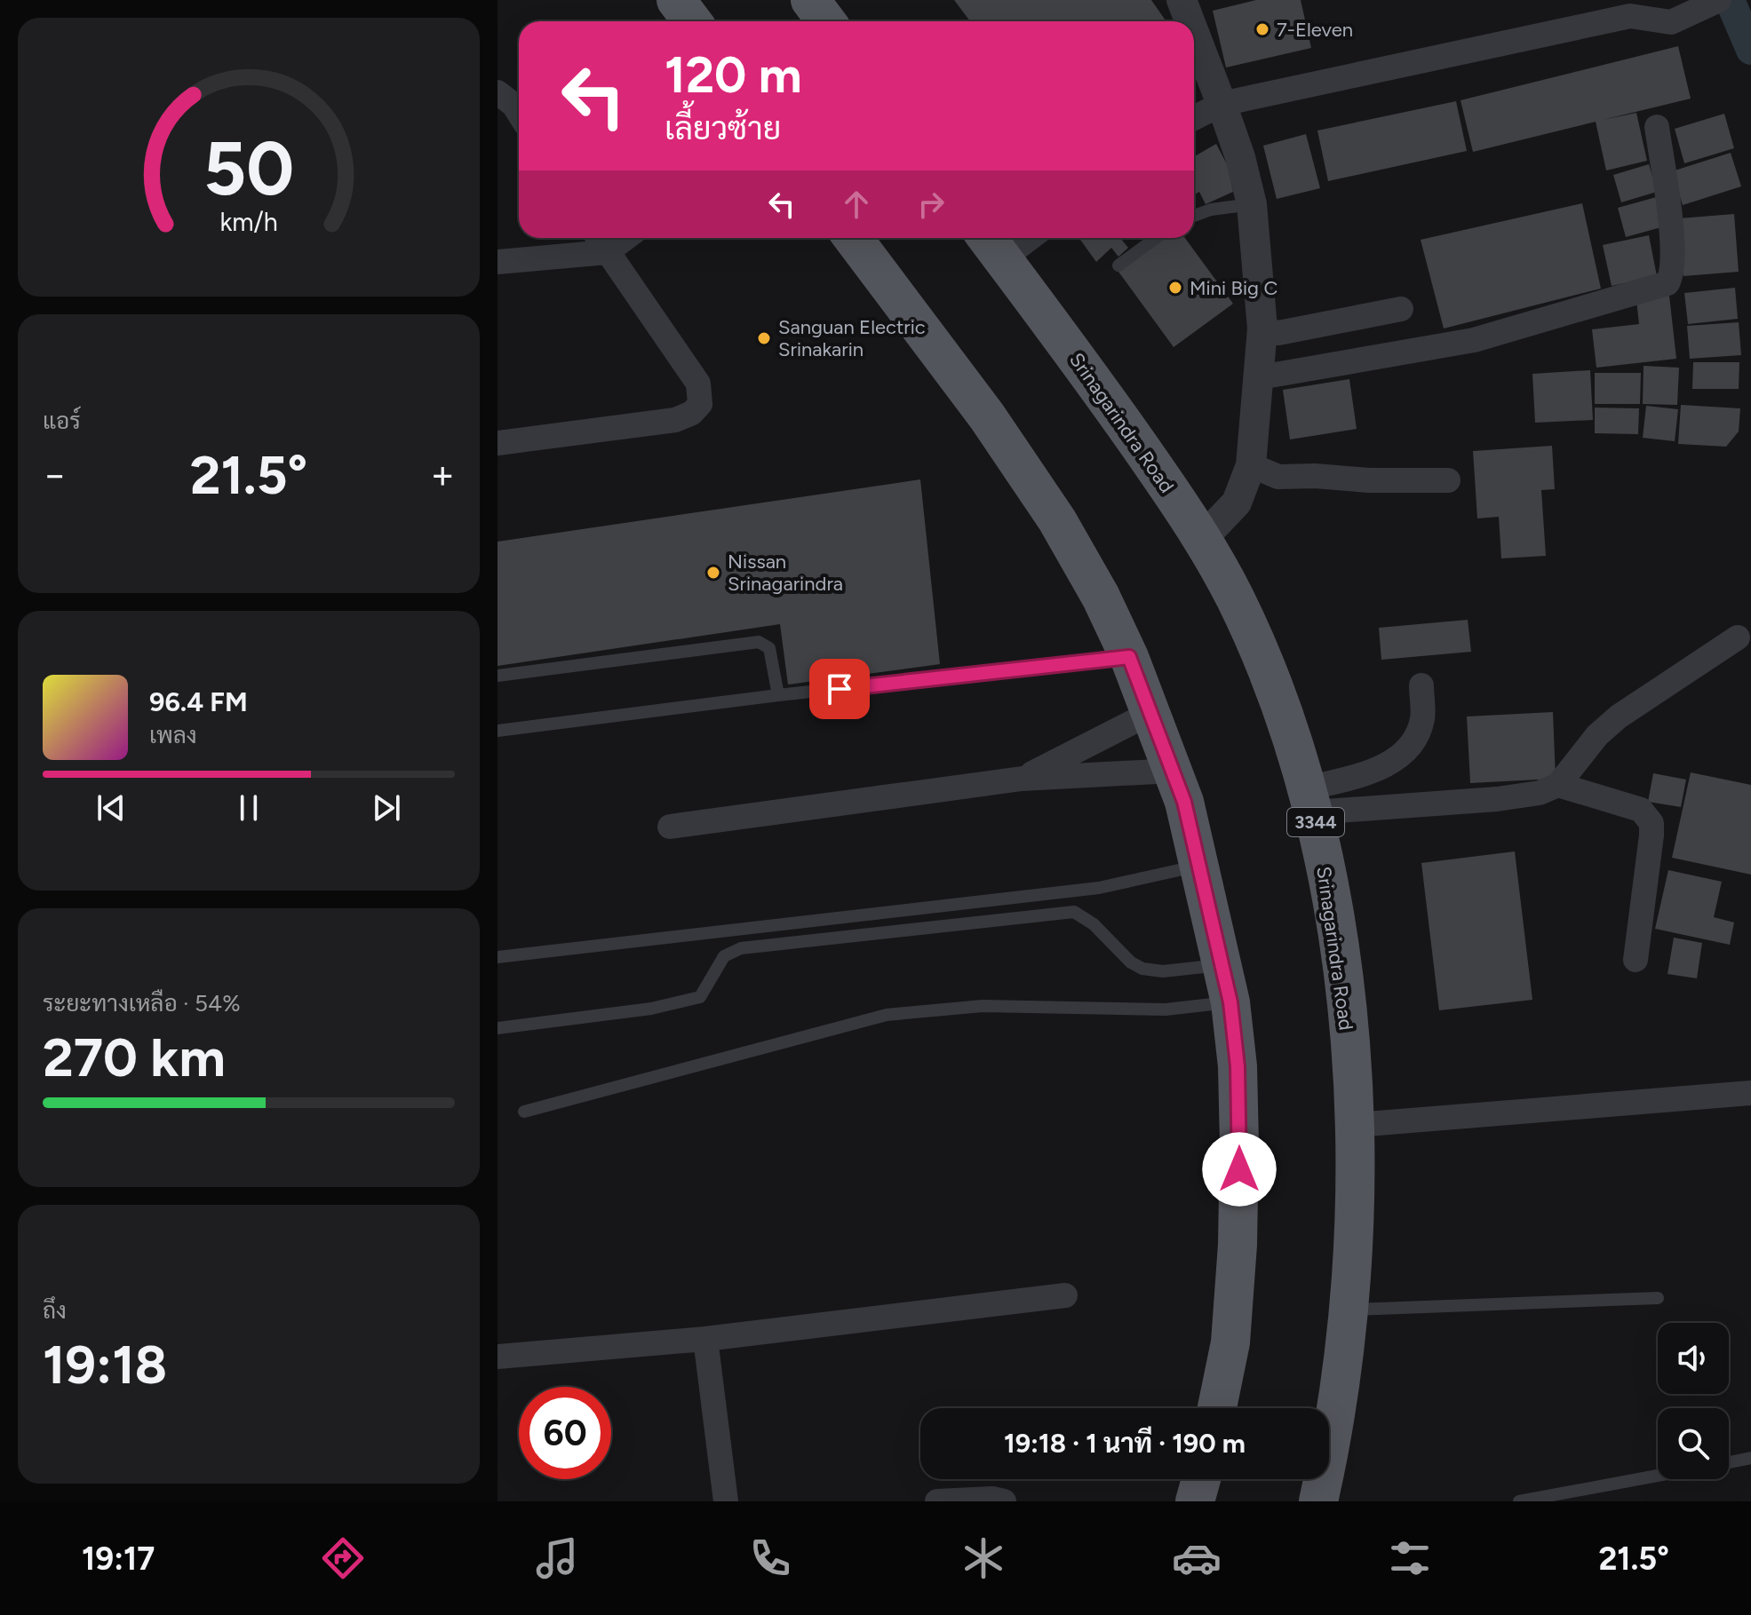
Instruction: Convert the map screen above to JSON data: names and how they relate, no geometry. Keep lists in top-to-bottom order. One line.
{"streets":{"main road":["Srinagarindra Road","3344"]},"places":["7-Eleven","Mini Big C","Sanguan Electric Srinakarin","Nissan Srinagarindra"],"page":{"turn":["120 m","เลี้ยวซ้าย"],"tile":["แอร์",["ระยะทางเหลือ · 54%","270 km"],["ถึง","19:18"]],"heat":["−","21.5°","+"],"song":["96.4 FM","เพลง"],"limit":"60","trip":"19:18 · 1 นาที · 190 m","tabs":["19:17","21.5°"],"gauge":["50","km/h"]}}
